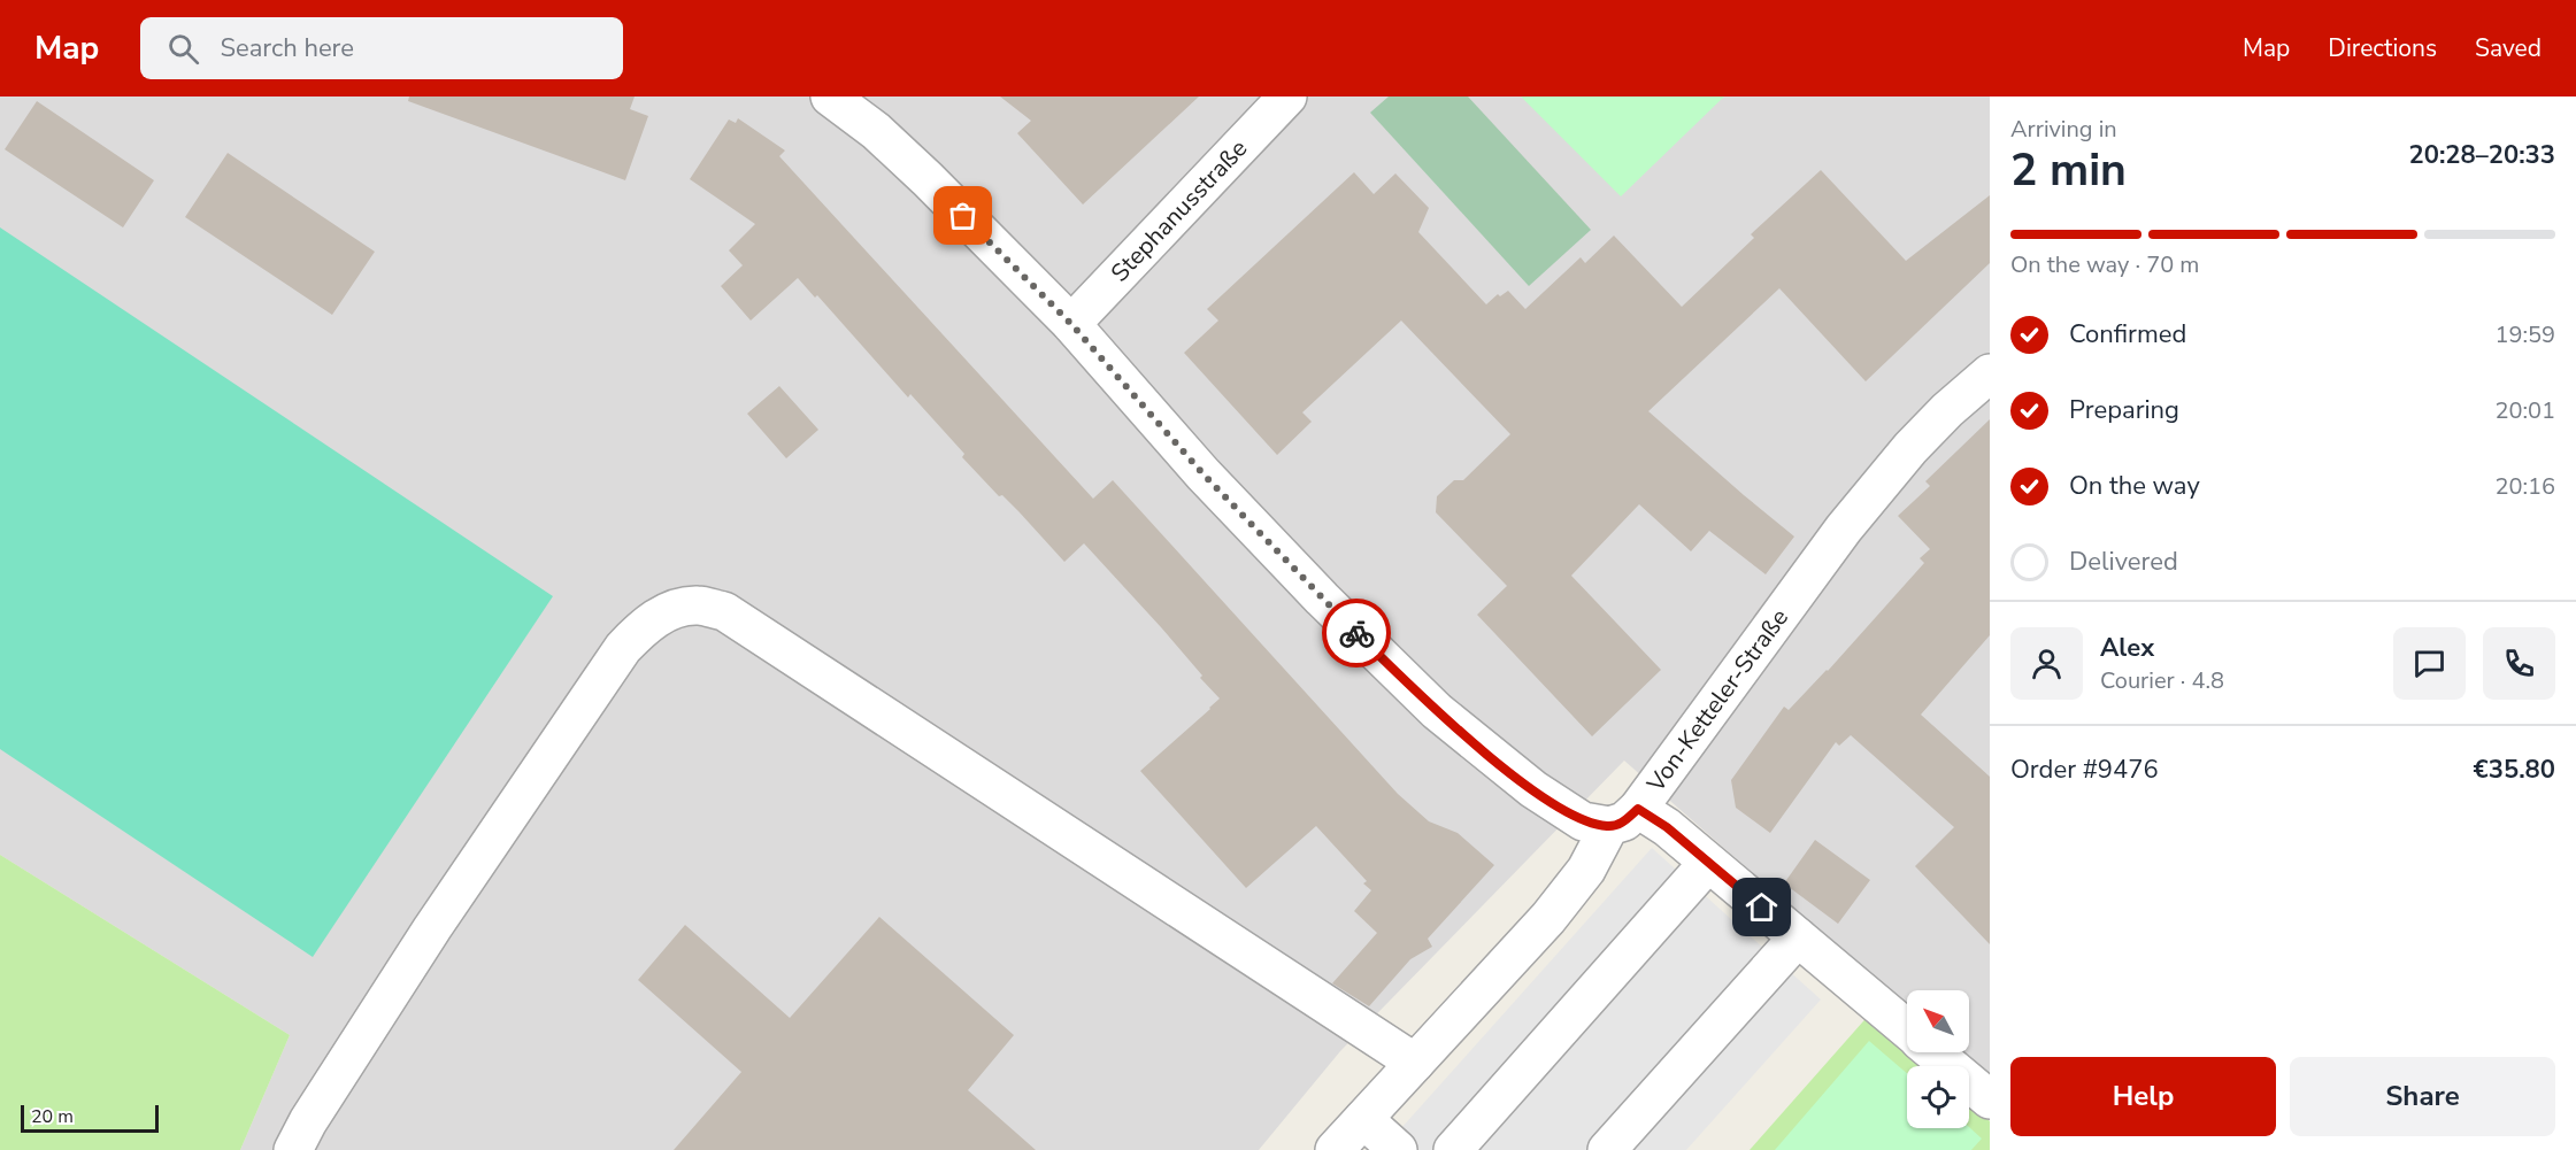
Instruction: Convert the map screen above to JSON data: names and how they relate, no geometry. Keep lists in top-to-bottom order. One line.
{"streets":{"street":["Stephanusstraße","Von-Ketteler-Straße"]},"scale_bar":"20 m","north":"top left","page":{"header":"Map","search":"Search here","nav":["Map","Directions","Saved"],"heading":["2 min","Arriving in","20:28–20:33"],"panel":["Alex","Courier · 4.8","Order #9476","€35.80"],"bar":"On the way · 70 m","list":[["Confirmed","19:59"],["Preparing","20:01"],["On the way","20:16"],"Delivered"],"buttons":["Help","Share"],"scale":"20 m"}}
